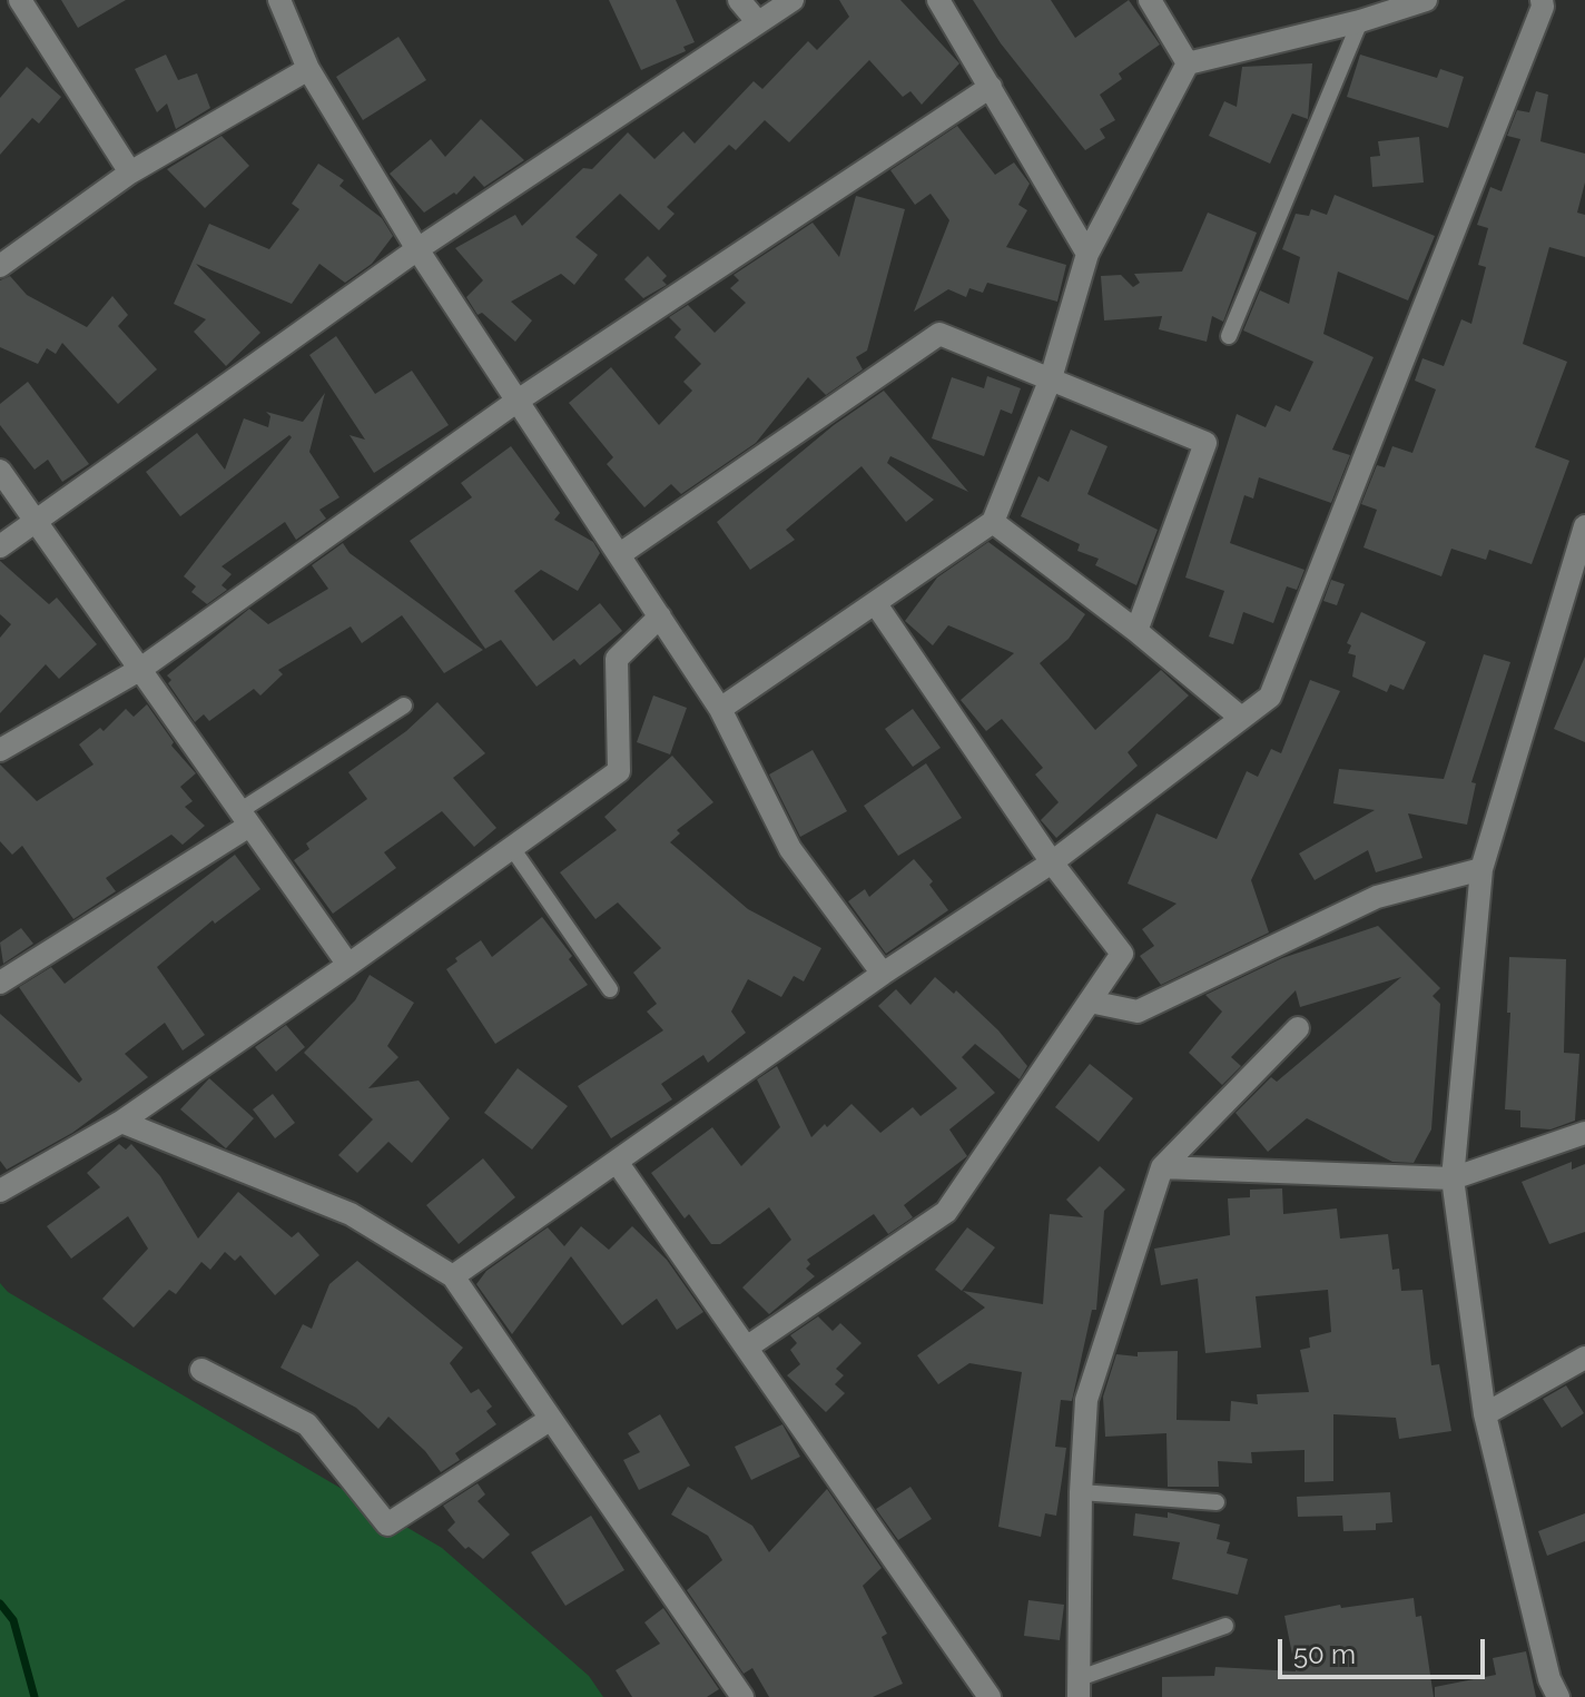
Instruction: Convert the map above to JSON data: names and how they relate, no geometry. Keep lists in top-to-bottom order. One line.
{"scale_bar":"50 m"}
